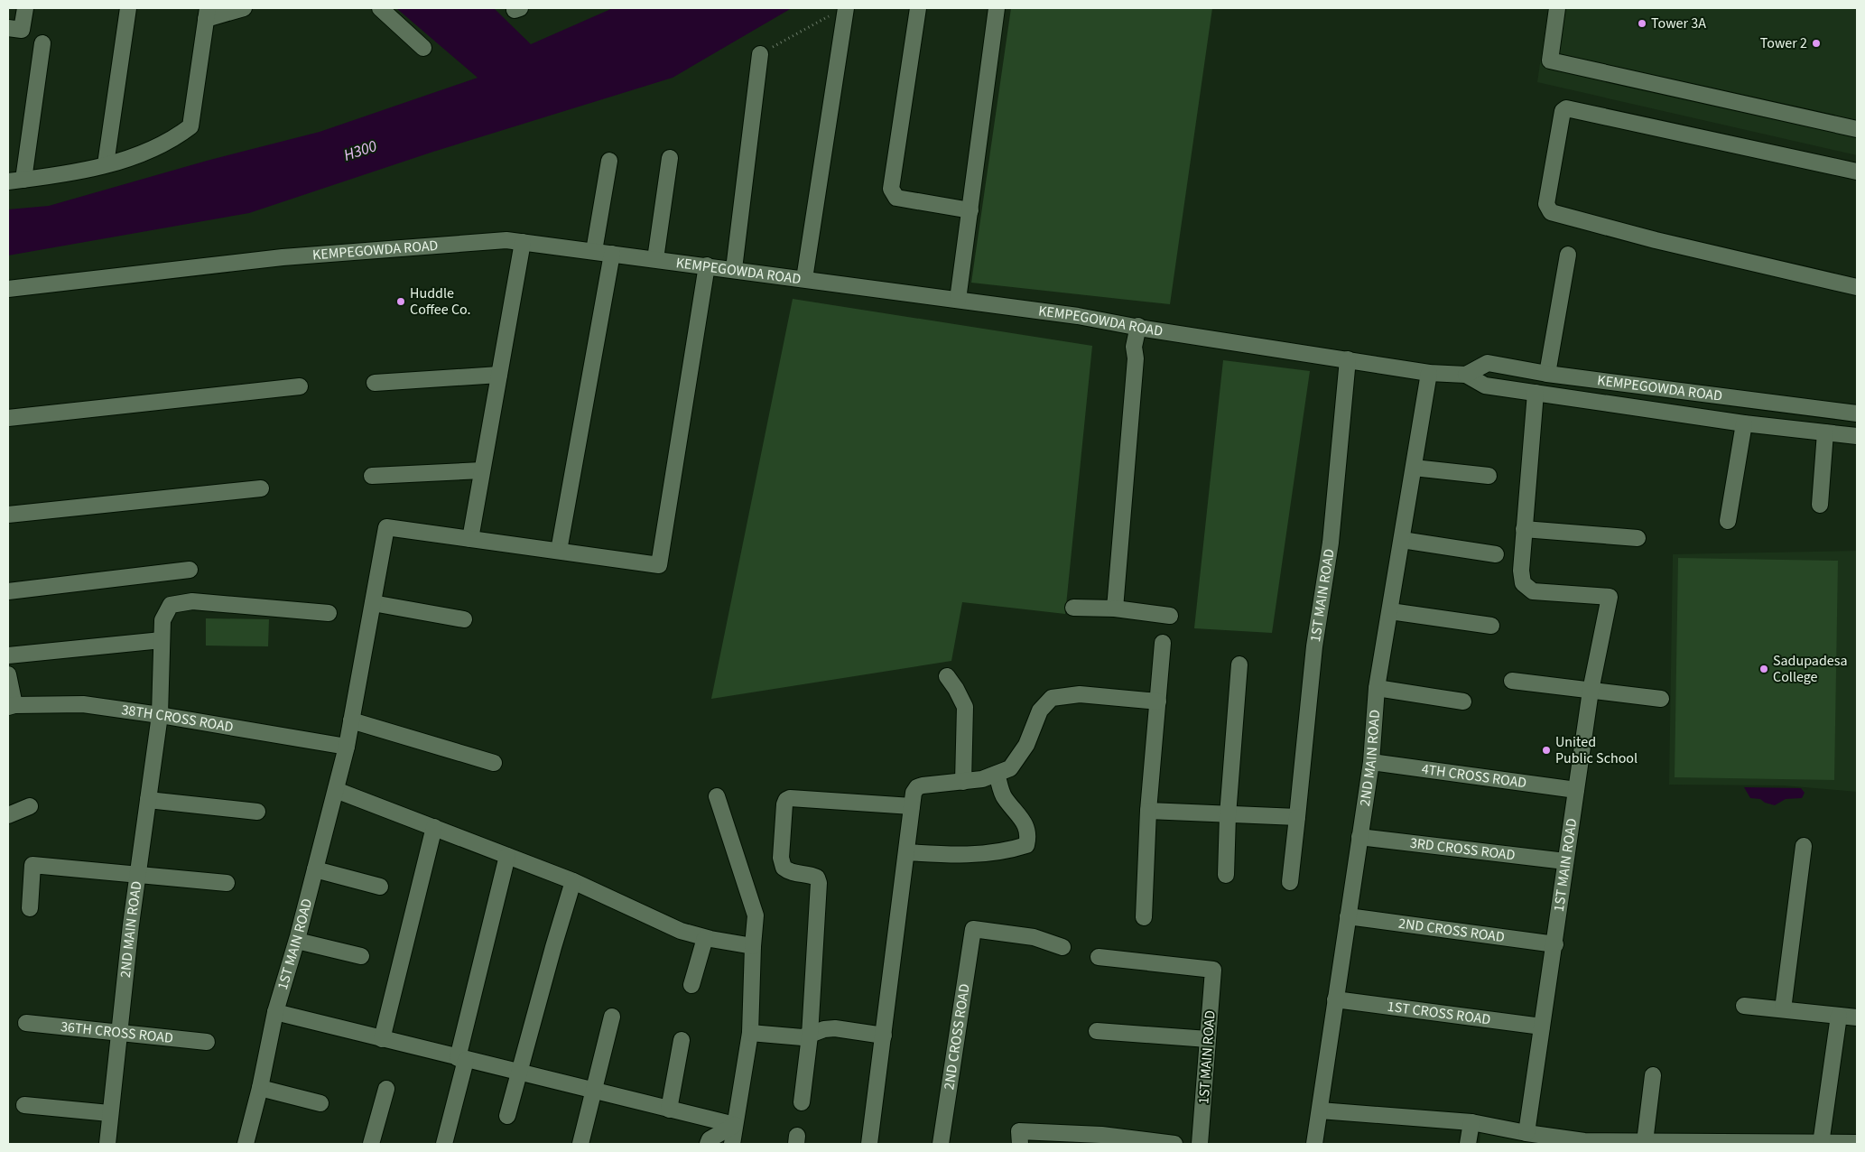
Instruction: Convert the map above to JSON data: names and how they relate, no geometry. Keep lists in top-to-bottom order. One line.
{"streets":{"street":["KEMPEGOWDA ROAD","1ST MAIN ROAD","38TH CROSS ROAD","2ND MAIN ROAD","4TH CROSS ROAD","3RD CROSS ROAD","2ND CROSS ROAD","1ST CROSS ROAD","36TH CROSS ROAD"]},"crossings":[["KEMPEGOWDA ROAD","1ST MAIN ROAD"],["KEMPEGOWDA ROAD","2ND MAIN ROAD"],["1ST MAIN ROAD","38TH CROSS ROAD"],["1ST MAIN ROAD","4TH CROSS ROAD"],["1ST MAIN ROAD","3RD CROSS ROAD"],["1ST MAIN ROAD","2ND CROSS ROAD"],["1ST MAIN ROAD","1ST CROSS ROAD"],["38TH CROSS ROAD","2ND MAIN ROAD"],["2ND MAIN ROAD","4TH CROSS ROAD"],["2ND MAIN ROAD","3RD CROSS ROAD"],["2ND MAIN ROAD","2ND CROSS ROAD"],["2ND MAIN ROAD","1ST CROSS ROAD"],["2ND MAIN ROAD","36TH CROSS ROAD"]],"water":["H300"],"places":["Tower 3A","Tower 2","Huddle Coffee Co.","Sadupadesa College","United Public School"]}
